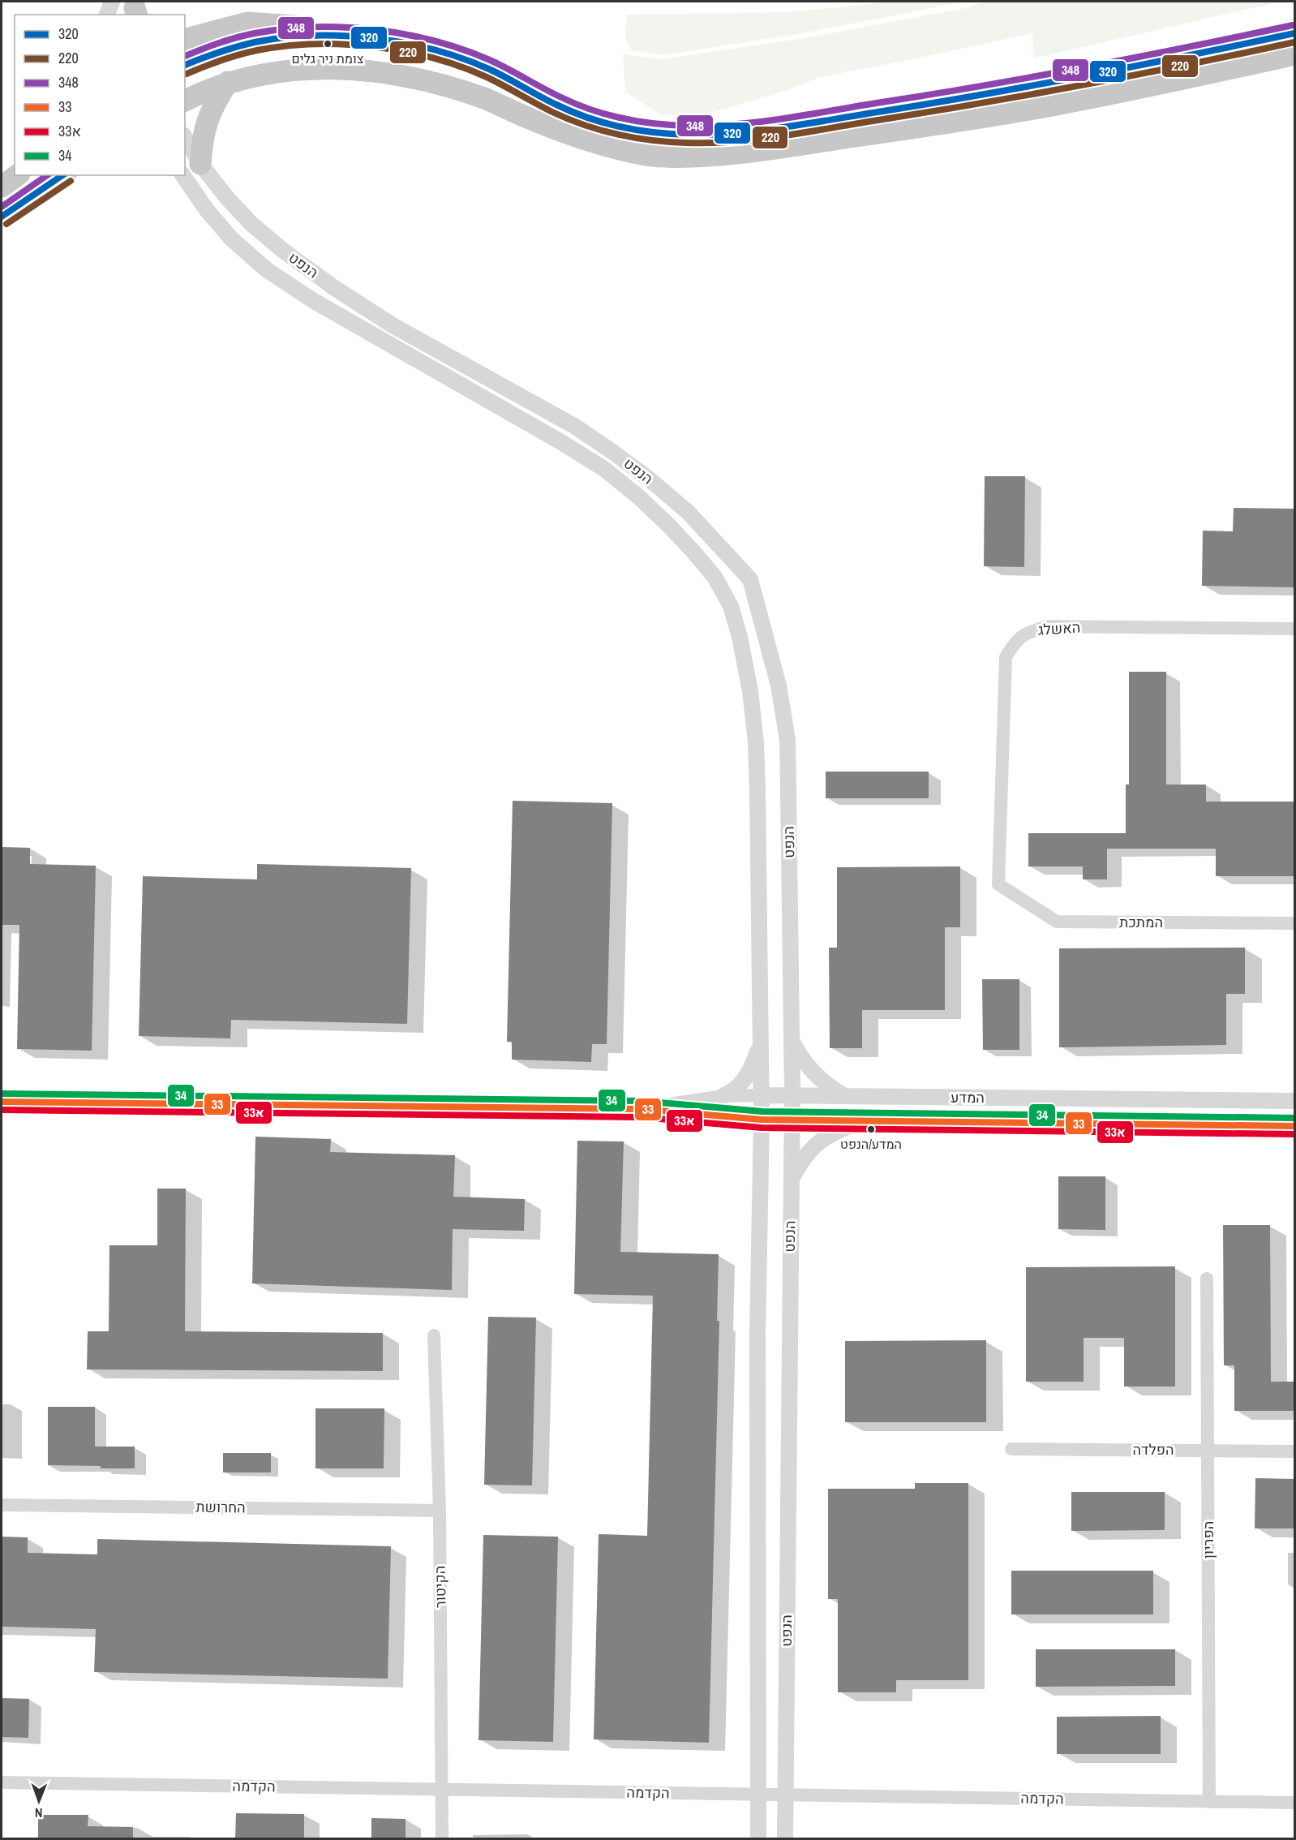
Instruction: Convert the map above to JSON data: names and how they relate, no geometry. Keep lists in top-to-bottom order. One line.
{"streets":{"street":["הנפט","האשלג","המתכת","המדע","הפלדה","החרושת","הפריון","הקיטור","הקדמה"]},"crossings":[["הנפט","המדע"],["הנפט","הקדמה"],["האשלג","המתכת"],["הפלדה","הפריון"],["החרושת","הקיטור"],["הפריון","הקדמה"],["הקיטור","הקדמה"]],"places":["צומת ניר גלים","המדע/הנפט"],"lines":["transit line 348","transit line 320","transit line 220","transit line 34","transit line 33","transit line 33א"],"legend":["320","220","348","33","33א","34"],"north":"bottom"}
